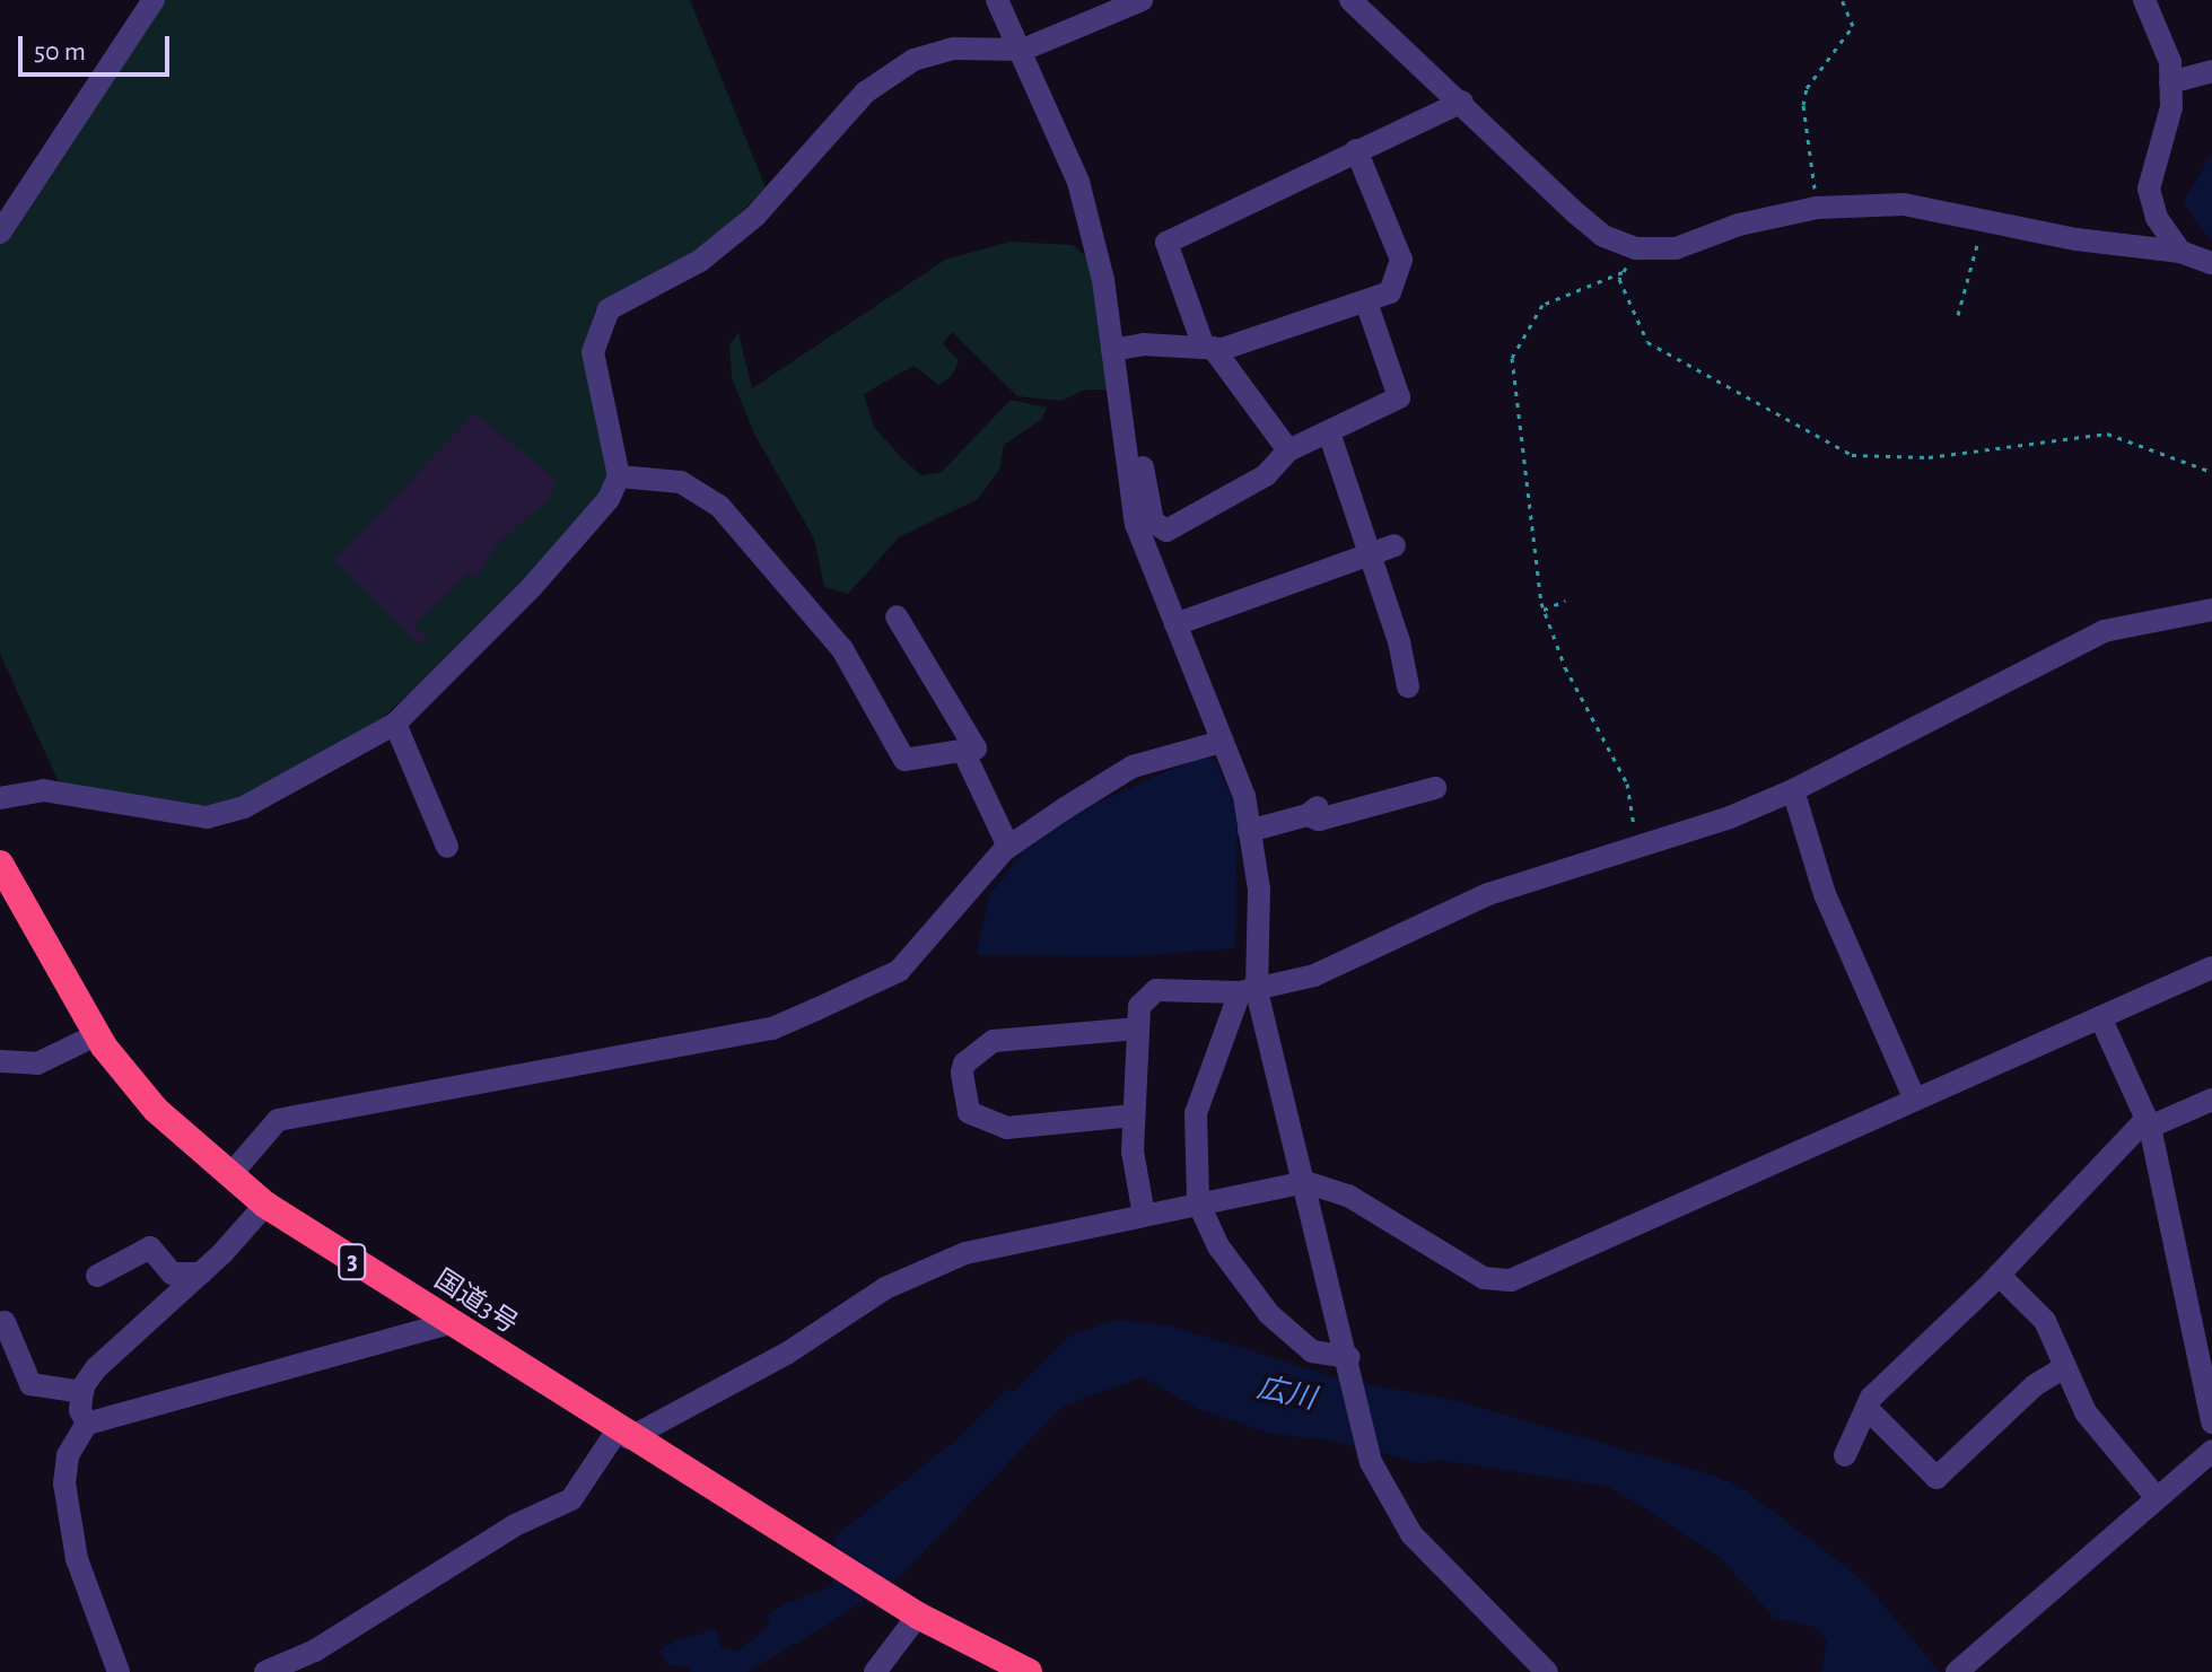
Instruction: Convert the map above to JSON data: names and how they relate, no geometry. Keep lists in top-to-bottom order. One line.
{"streets":{"highway":["3","国道3号"]},"water":["広川"],"scale_bar":"50 m"}
